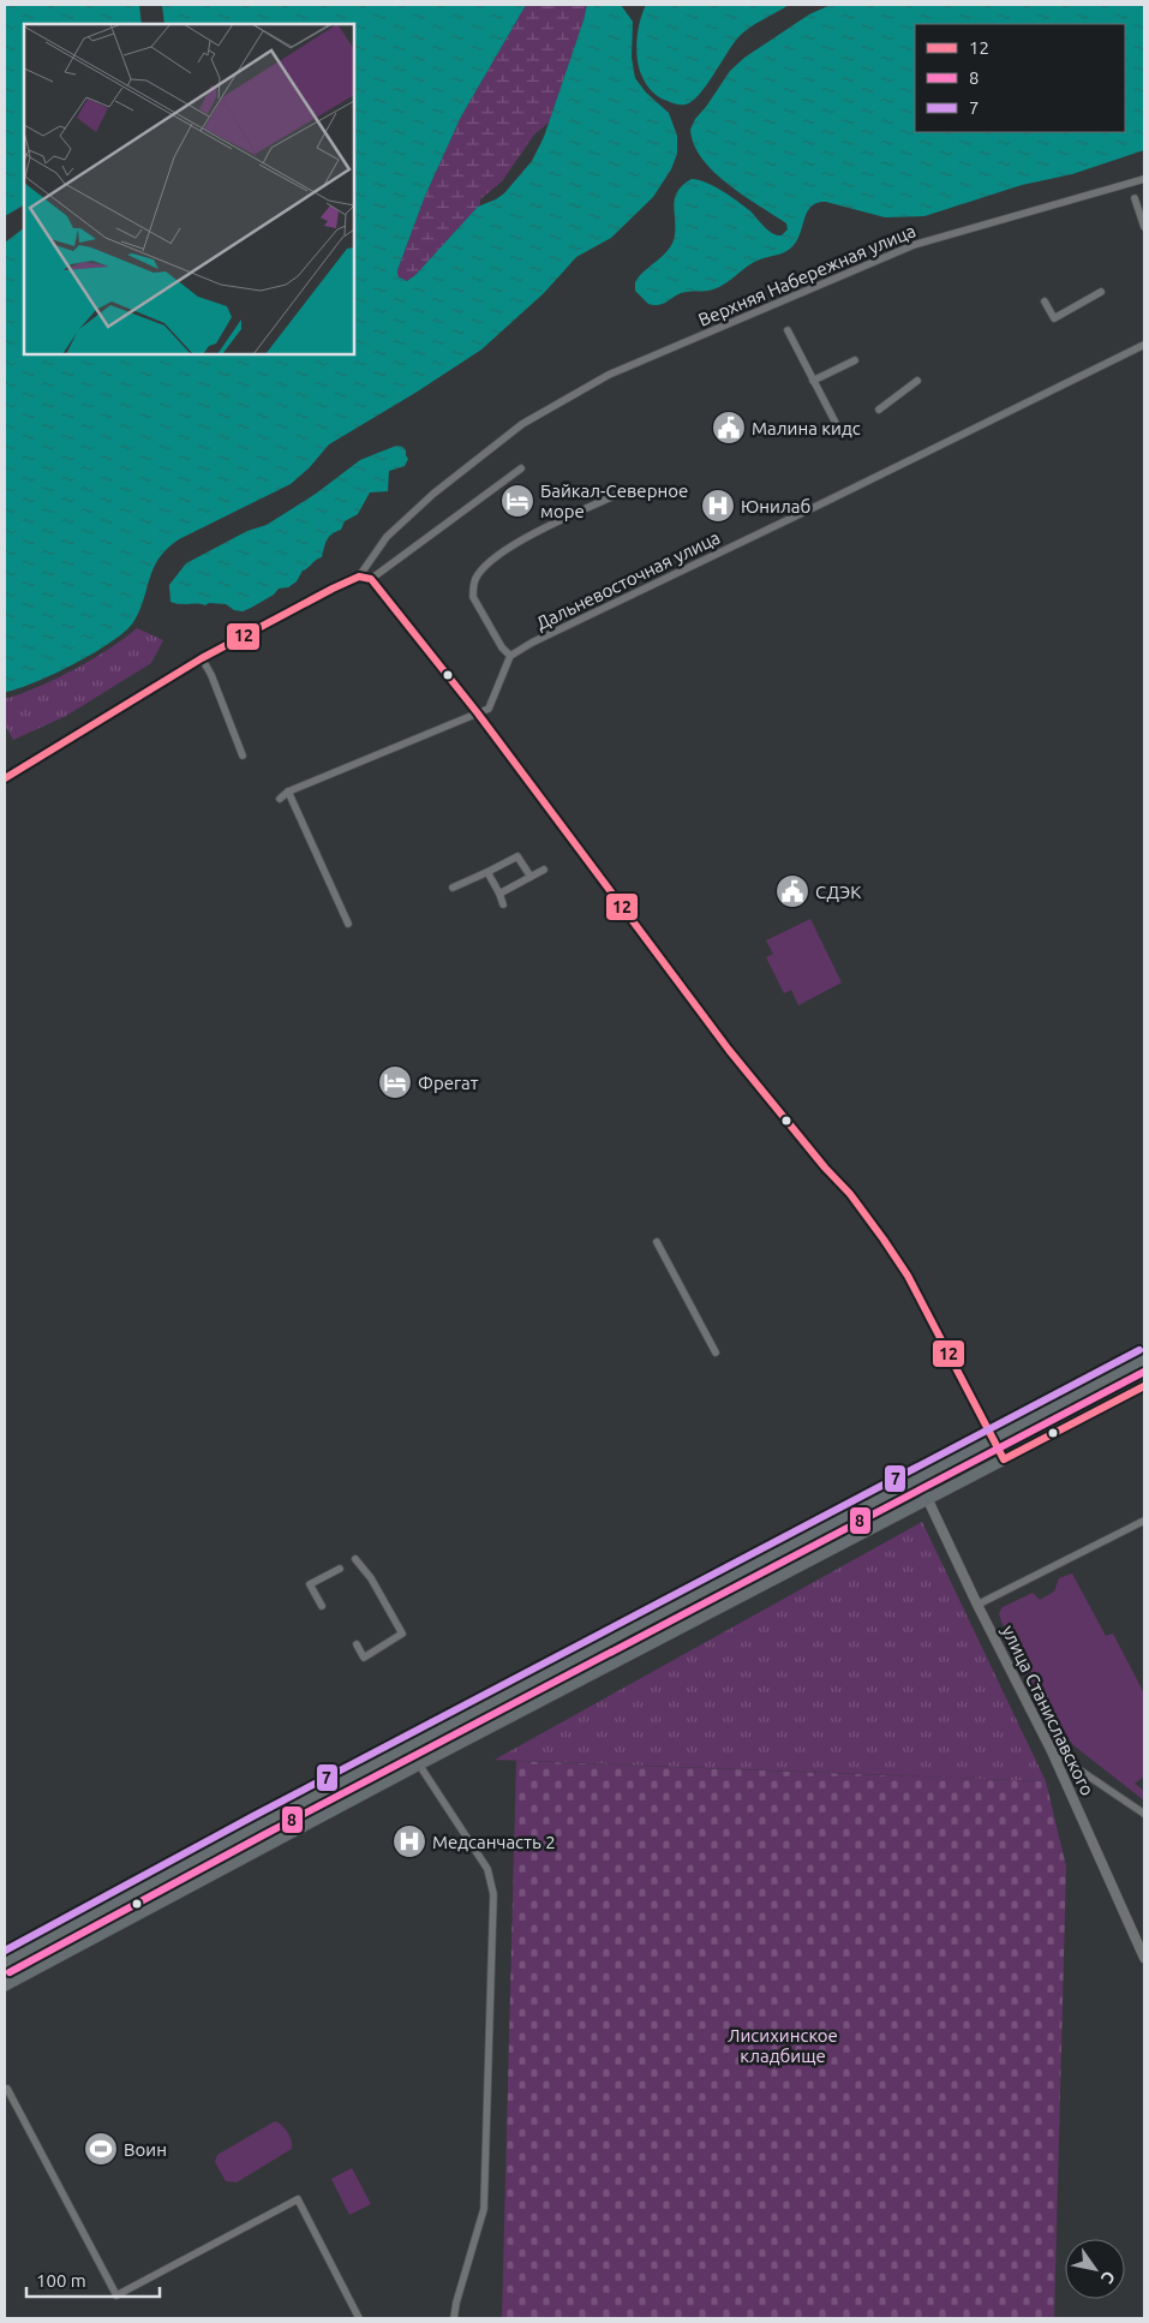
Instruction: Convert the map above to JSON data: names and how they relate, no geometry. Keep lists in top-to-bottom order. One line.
{"streets":{"main road":["улица Станиславского"],"street":["Верхняя Набережная улица","Дальневосточная улица"]},"parks":["Лисихинское кладбище"],"places":{"public building":["Малина кидс","СДЭК"],"hotel":["Байкал-Северное море","Фрегат"],"hospital":["Юнилаб","Медсанчасть 2"],"sports":["Воин"]},"lines":["transit line 12","transit line 7","transit line 8"],"legend":["12","8","7"],"scale_bar":"100 m","north":"bottom right"}
